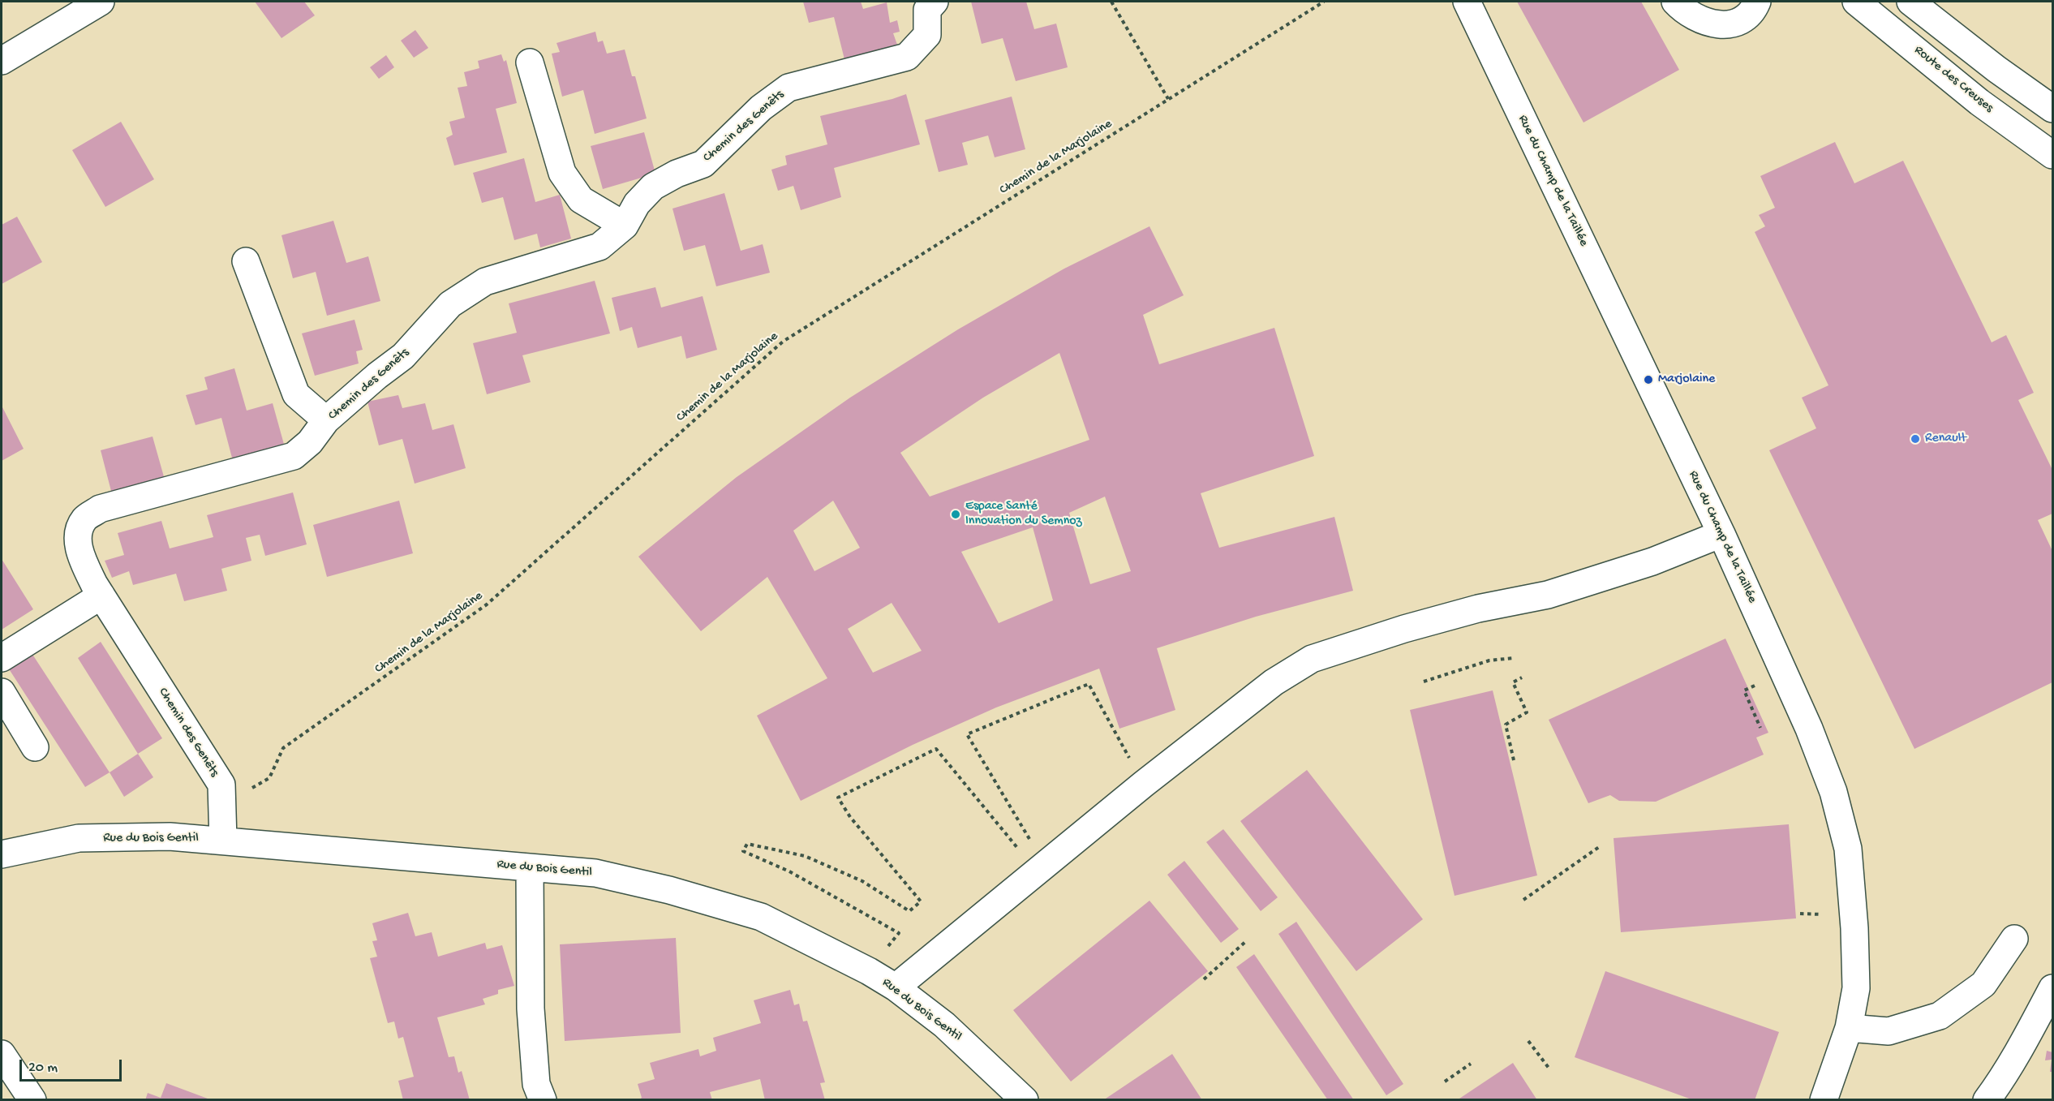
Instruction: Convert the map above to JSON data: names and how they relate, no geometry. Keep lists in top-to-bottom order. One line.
{"streets":{"street":["Route des Creuses","Chemin des Genêts","Rue du Champ de la Taillée","Rue du Bois Gentil"],"path":["Chemin de la Marjolaine"]},"crossings":[["Chemin des Genêts","Rue du Bois Gentil"]],"places":["Marjolaine","Renault","Espace Santé Innovation du Semnoz"],"scale_bar":"20 m"}
